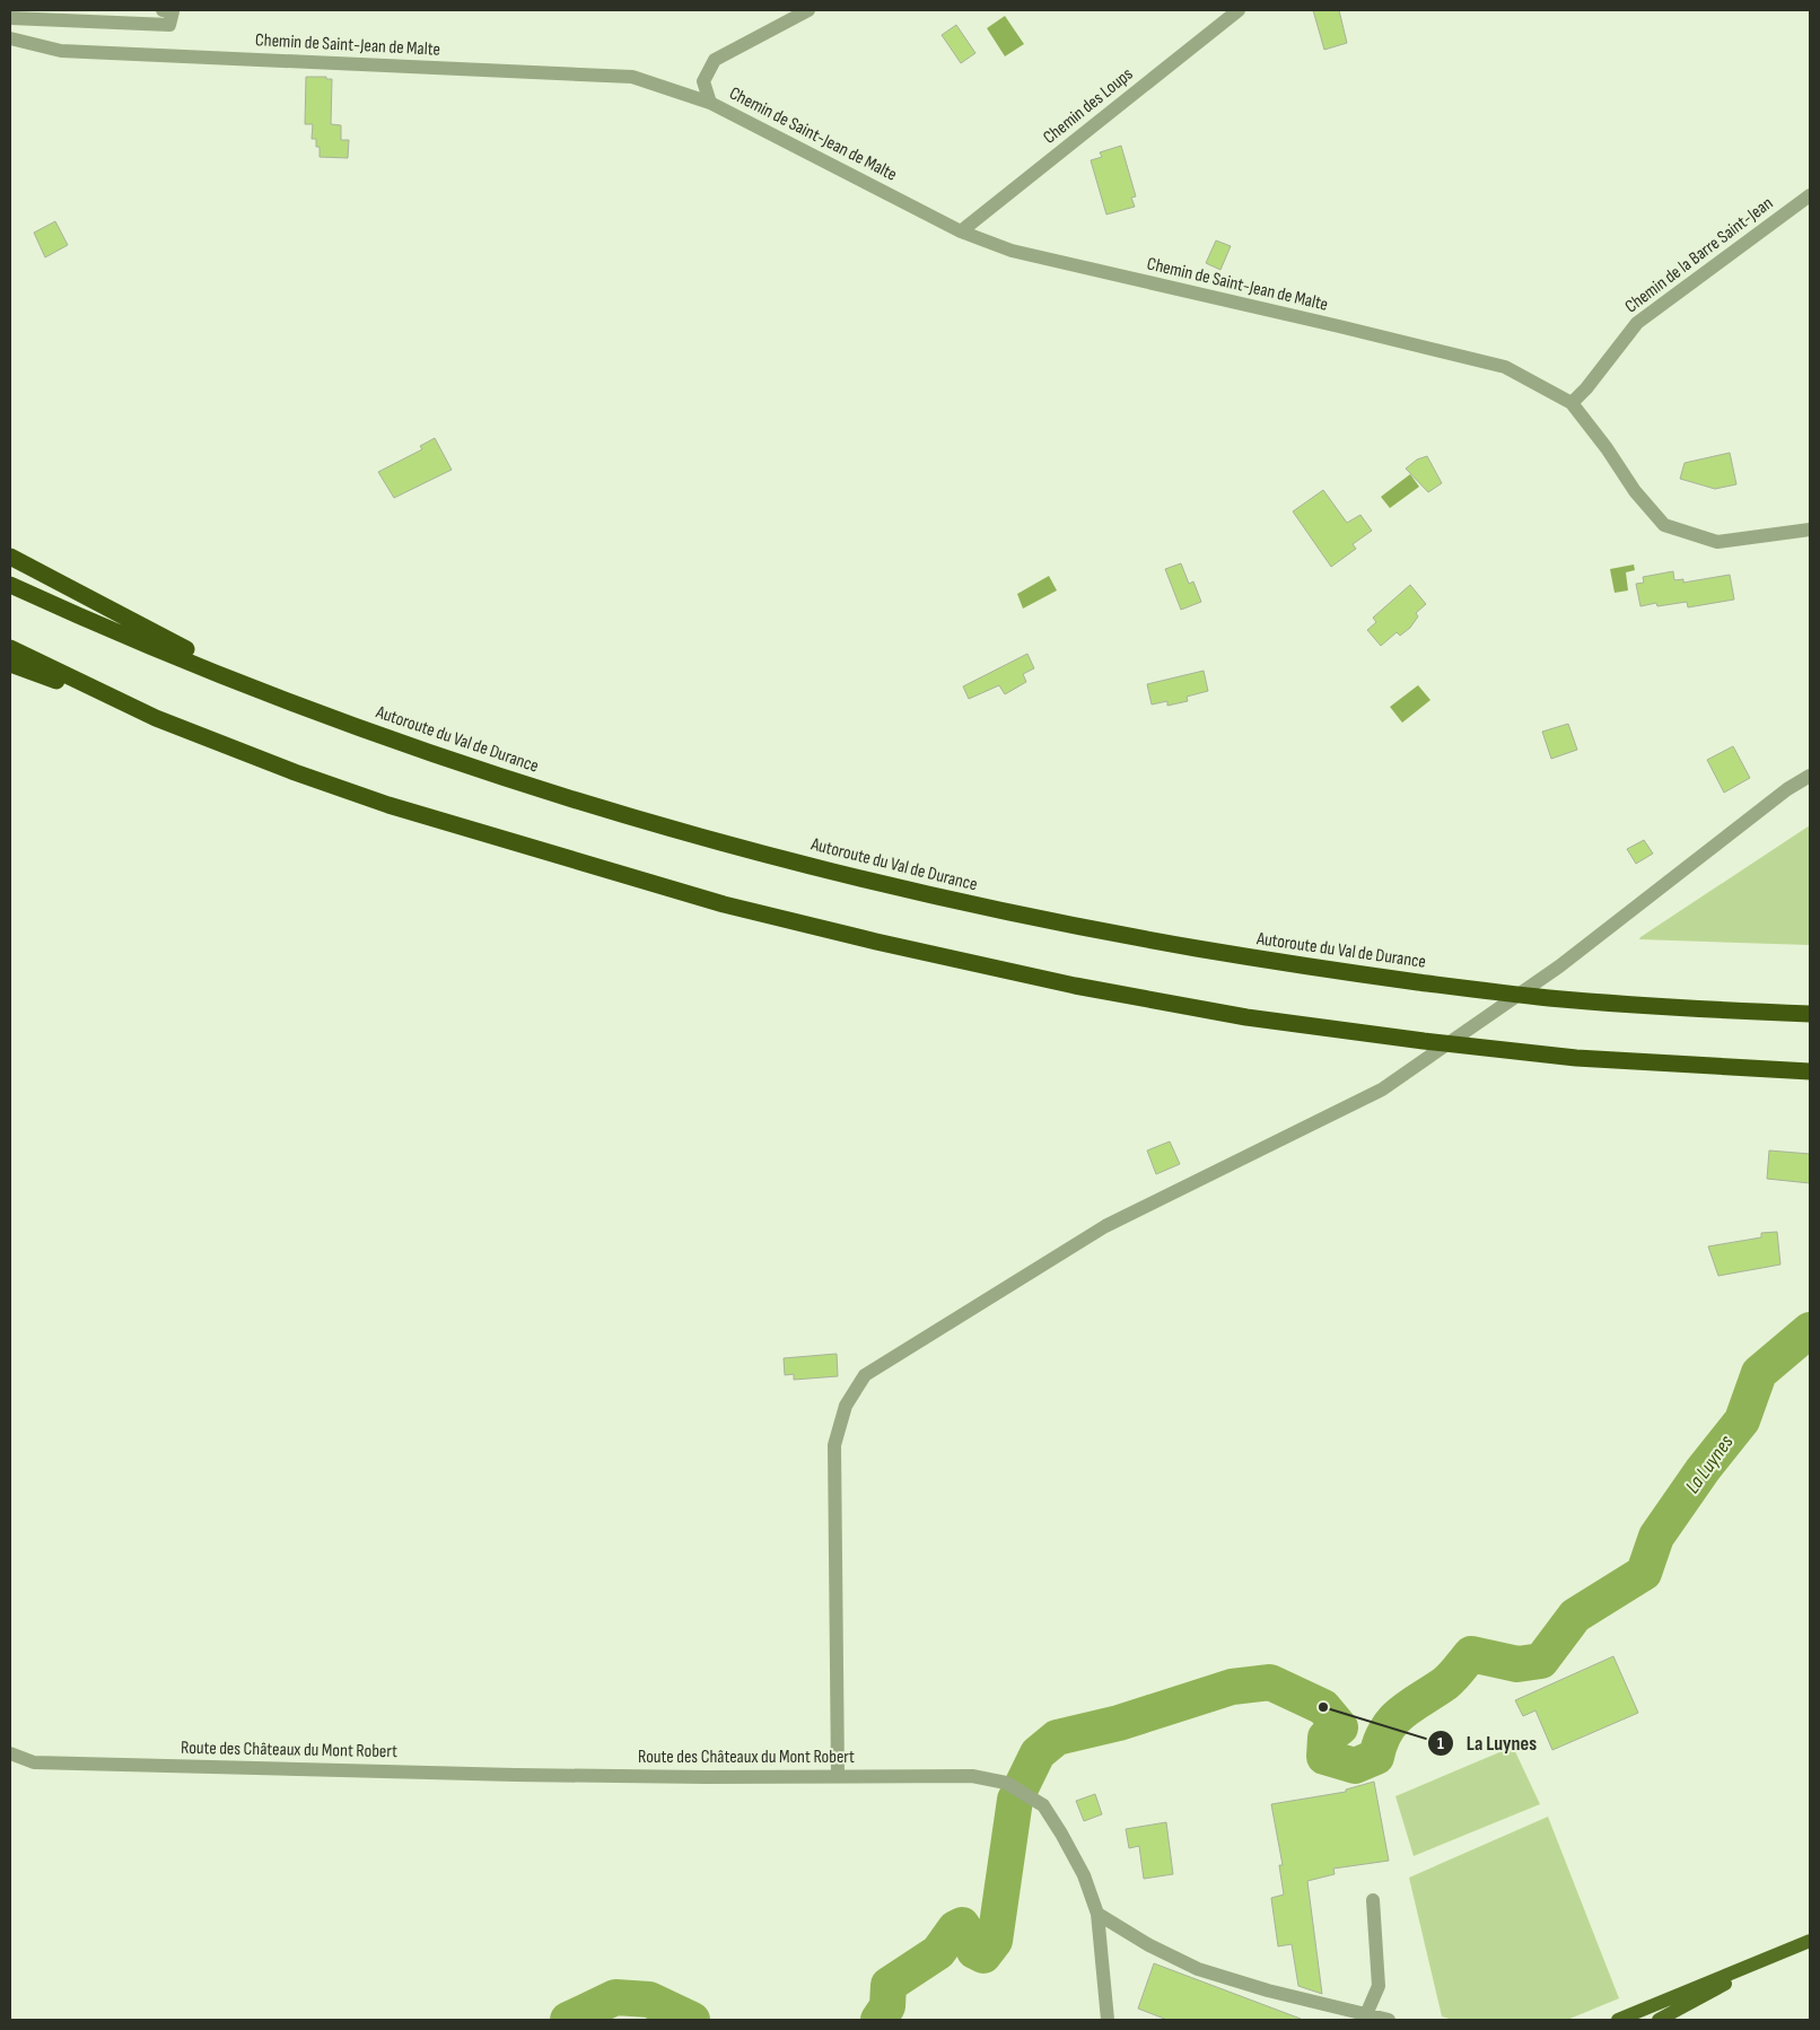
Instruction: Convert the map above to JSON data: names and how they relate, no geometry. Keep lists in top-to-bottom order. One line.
{"streets":{"highway":["Autoroute du Val de Durance"],"street":["Chemin de Saint-Jean de Malte","Chemin des Loups","Chemin de la Barre Saint-Jean","Route des Châteaux du Mont Robert"]},"crossings":[["Chemin de Saint-Jean de Malte","Chemin des Loups"],["Chemin de Saint-Jean de Malte","Chemin de la Barre Saint-Jean"]],"water":["La Luynes"],"places":["La Luynes"]}
